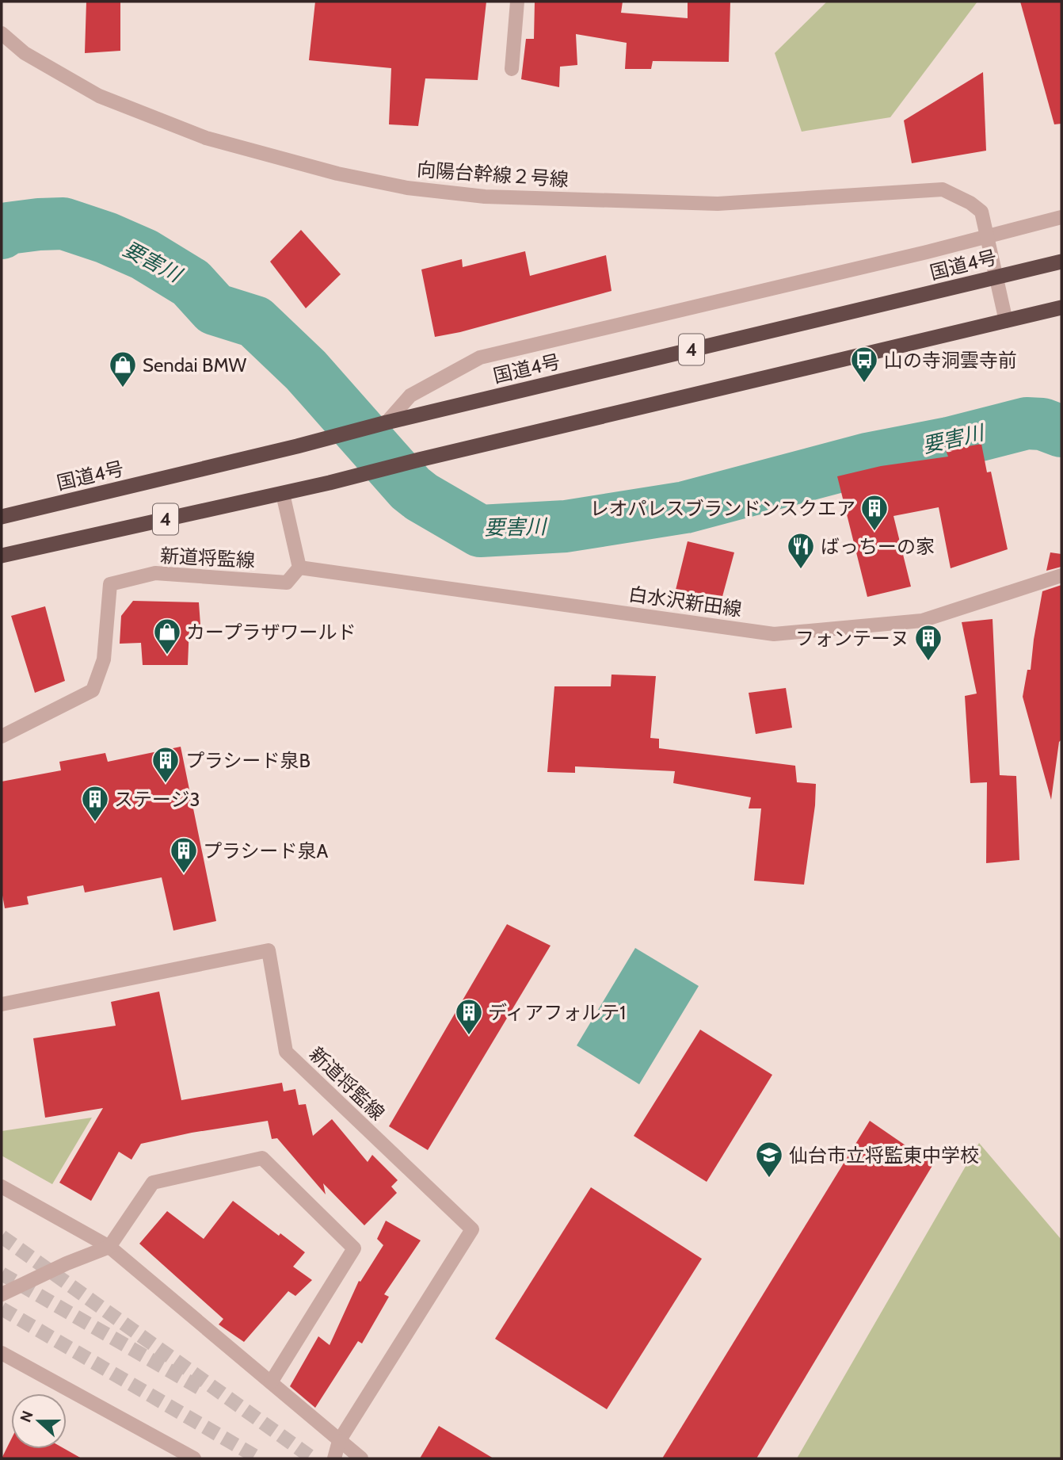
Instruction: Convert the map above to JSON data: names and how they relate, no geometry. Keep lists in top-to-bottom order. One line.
{"streets":{"highway":["国道4号","4"],"street":["向陽台幹線２号線","新道将監線","白水沢新田線"]},"crossings":[["向陽台幹線２号線","国道4号"],["向陽台幹線２号線","4"],["新道将監線","白水沢新田線"]],"water":["要害川"],"places":{"bus stop":["山の寺洞雲寺前"],"shop":["Sendai BMW","カープラザワールド"],"building":["レオパレスブランドンスクエア","フォンテーヌ","プラシード泉B","ステージ3","プラシード泉A","ディアフォルテ1"],"restaurant":["ばっちーの家"],"school or university":["仙台市立将監東中学校"]},"north":"left"}
